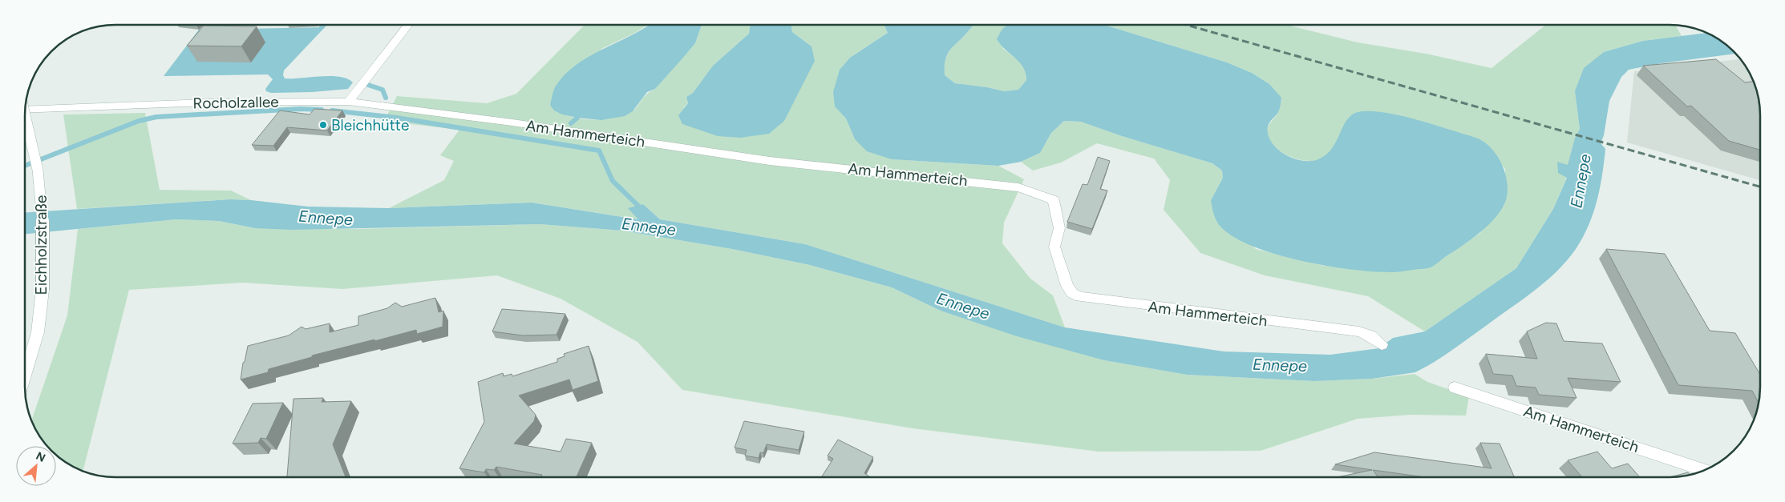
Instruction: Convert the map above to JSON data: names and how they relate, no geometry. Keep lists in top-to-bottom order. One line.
{"streets":{"street":["Rocholzallee","Am Hammerteich","Eichholzstraße"]},"crossings":[["Rocholzallee","Am Hammerteich"]],"water":["Ennepe"],"places":["Bleichhütte"],"north":"top right"}
